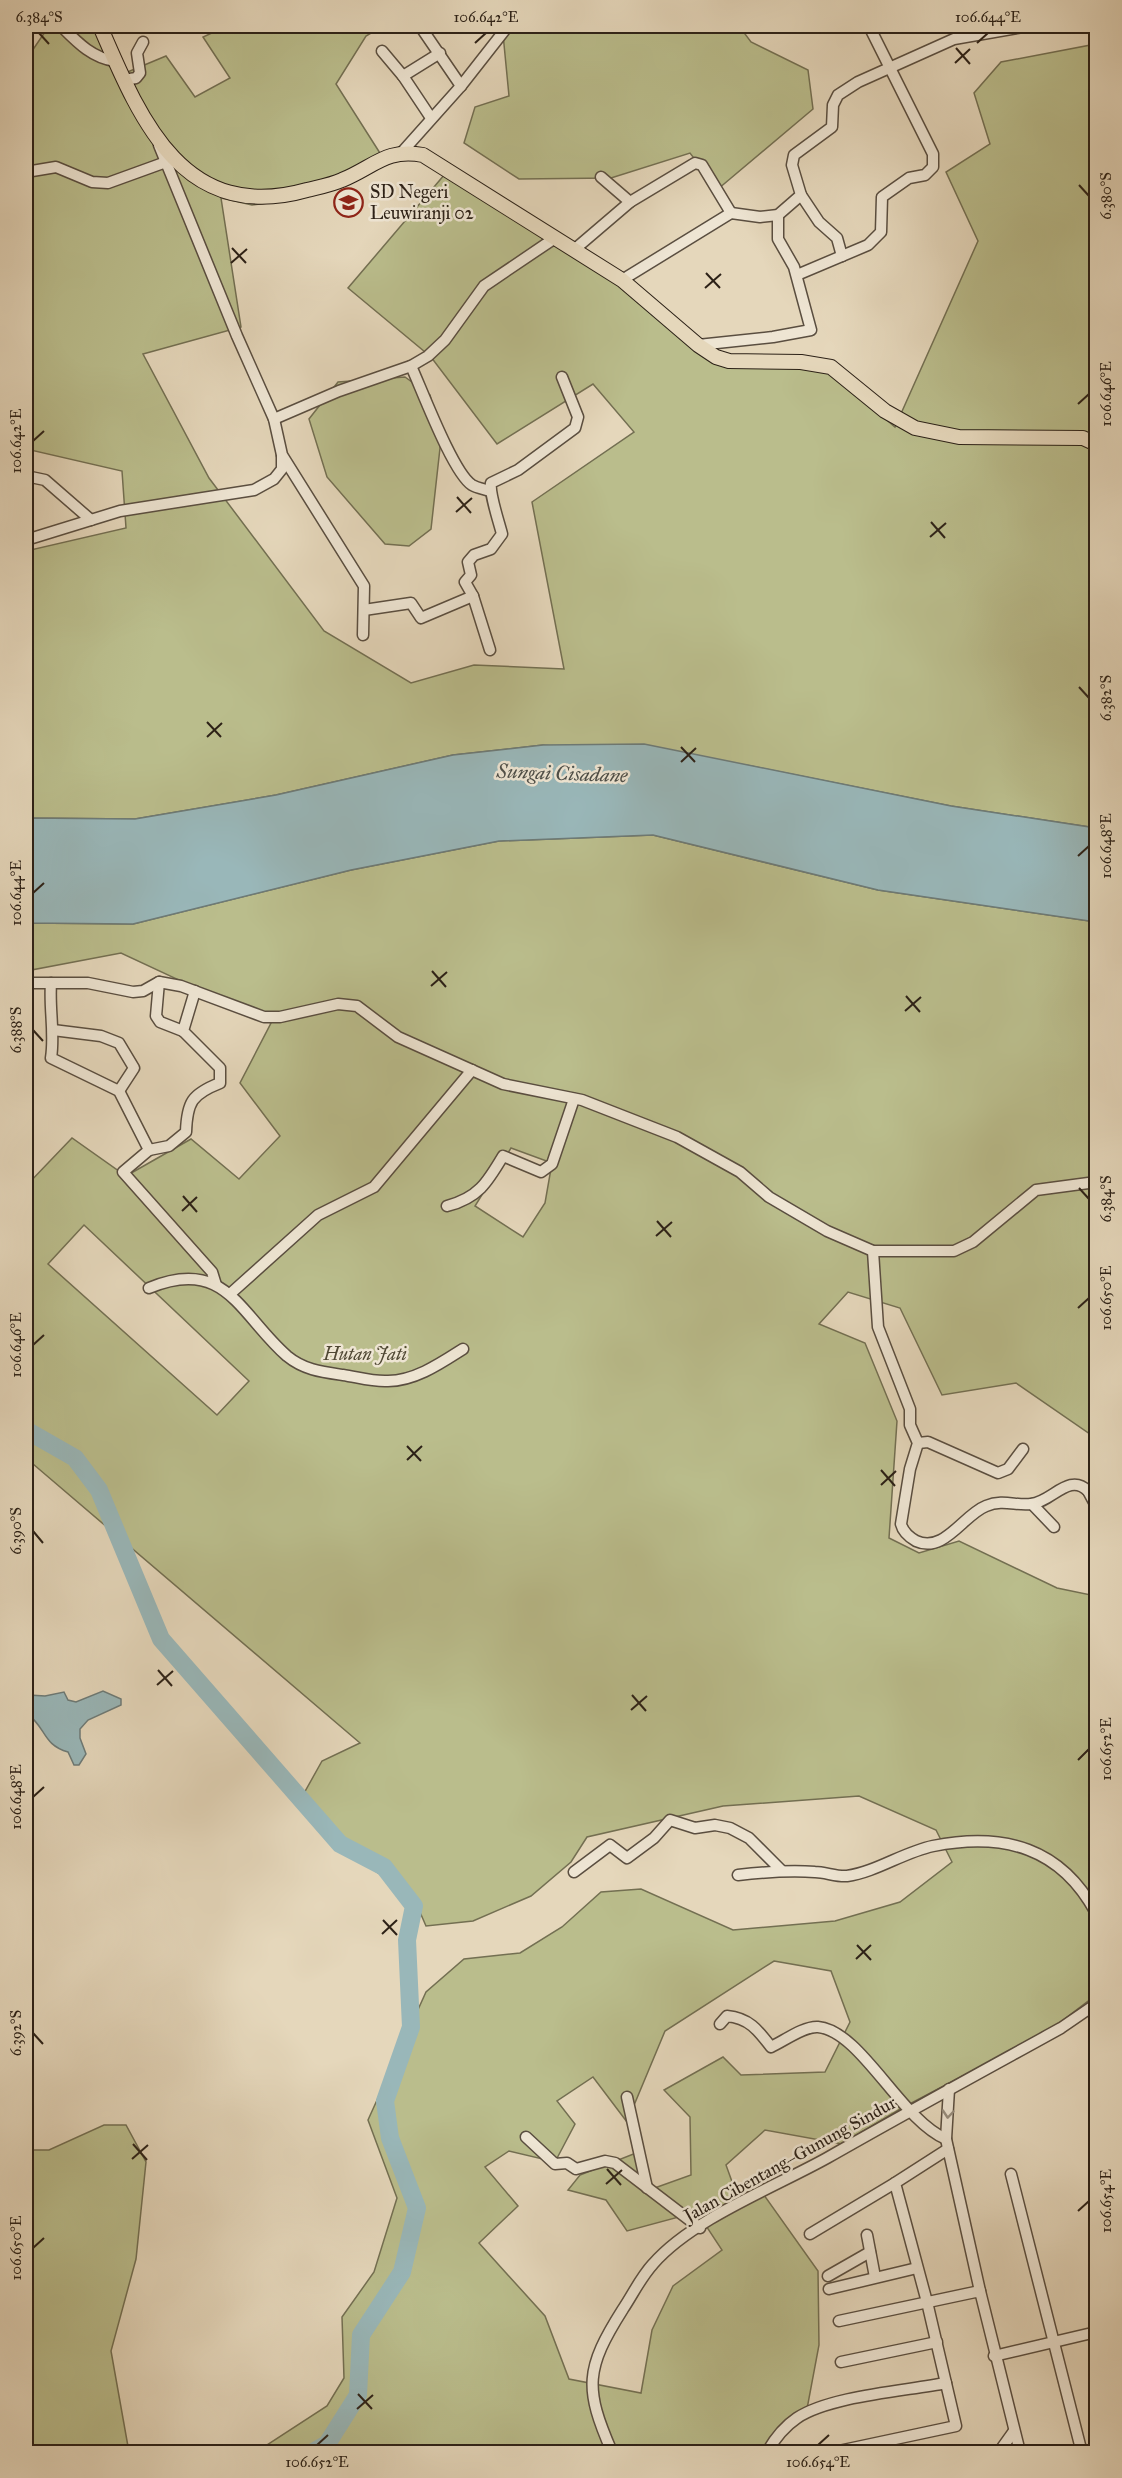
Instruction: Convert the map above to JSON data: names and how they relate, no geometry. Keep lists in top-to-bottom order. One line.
{"streets":{"street":["Jalan Cibentang–Gunung Sindur"]},"water":["Sungai Cisadane"],"parks":["Hutan Jati"],"places":{"school or university":["SD Negeri Leuwiranji 02"]},"coordinates":["6.384°S","106.642°E","106.644°E","6.380°S","106.646°E","6.382°S","106.648°E","6.388°S","106.650°E","6.390°S","106.652°E","6.392°S","106.654°E"]}
